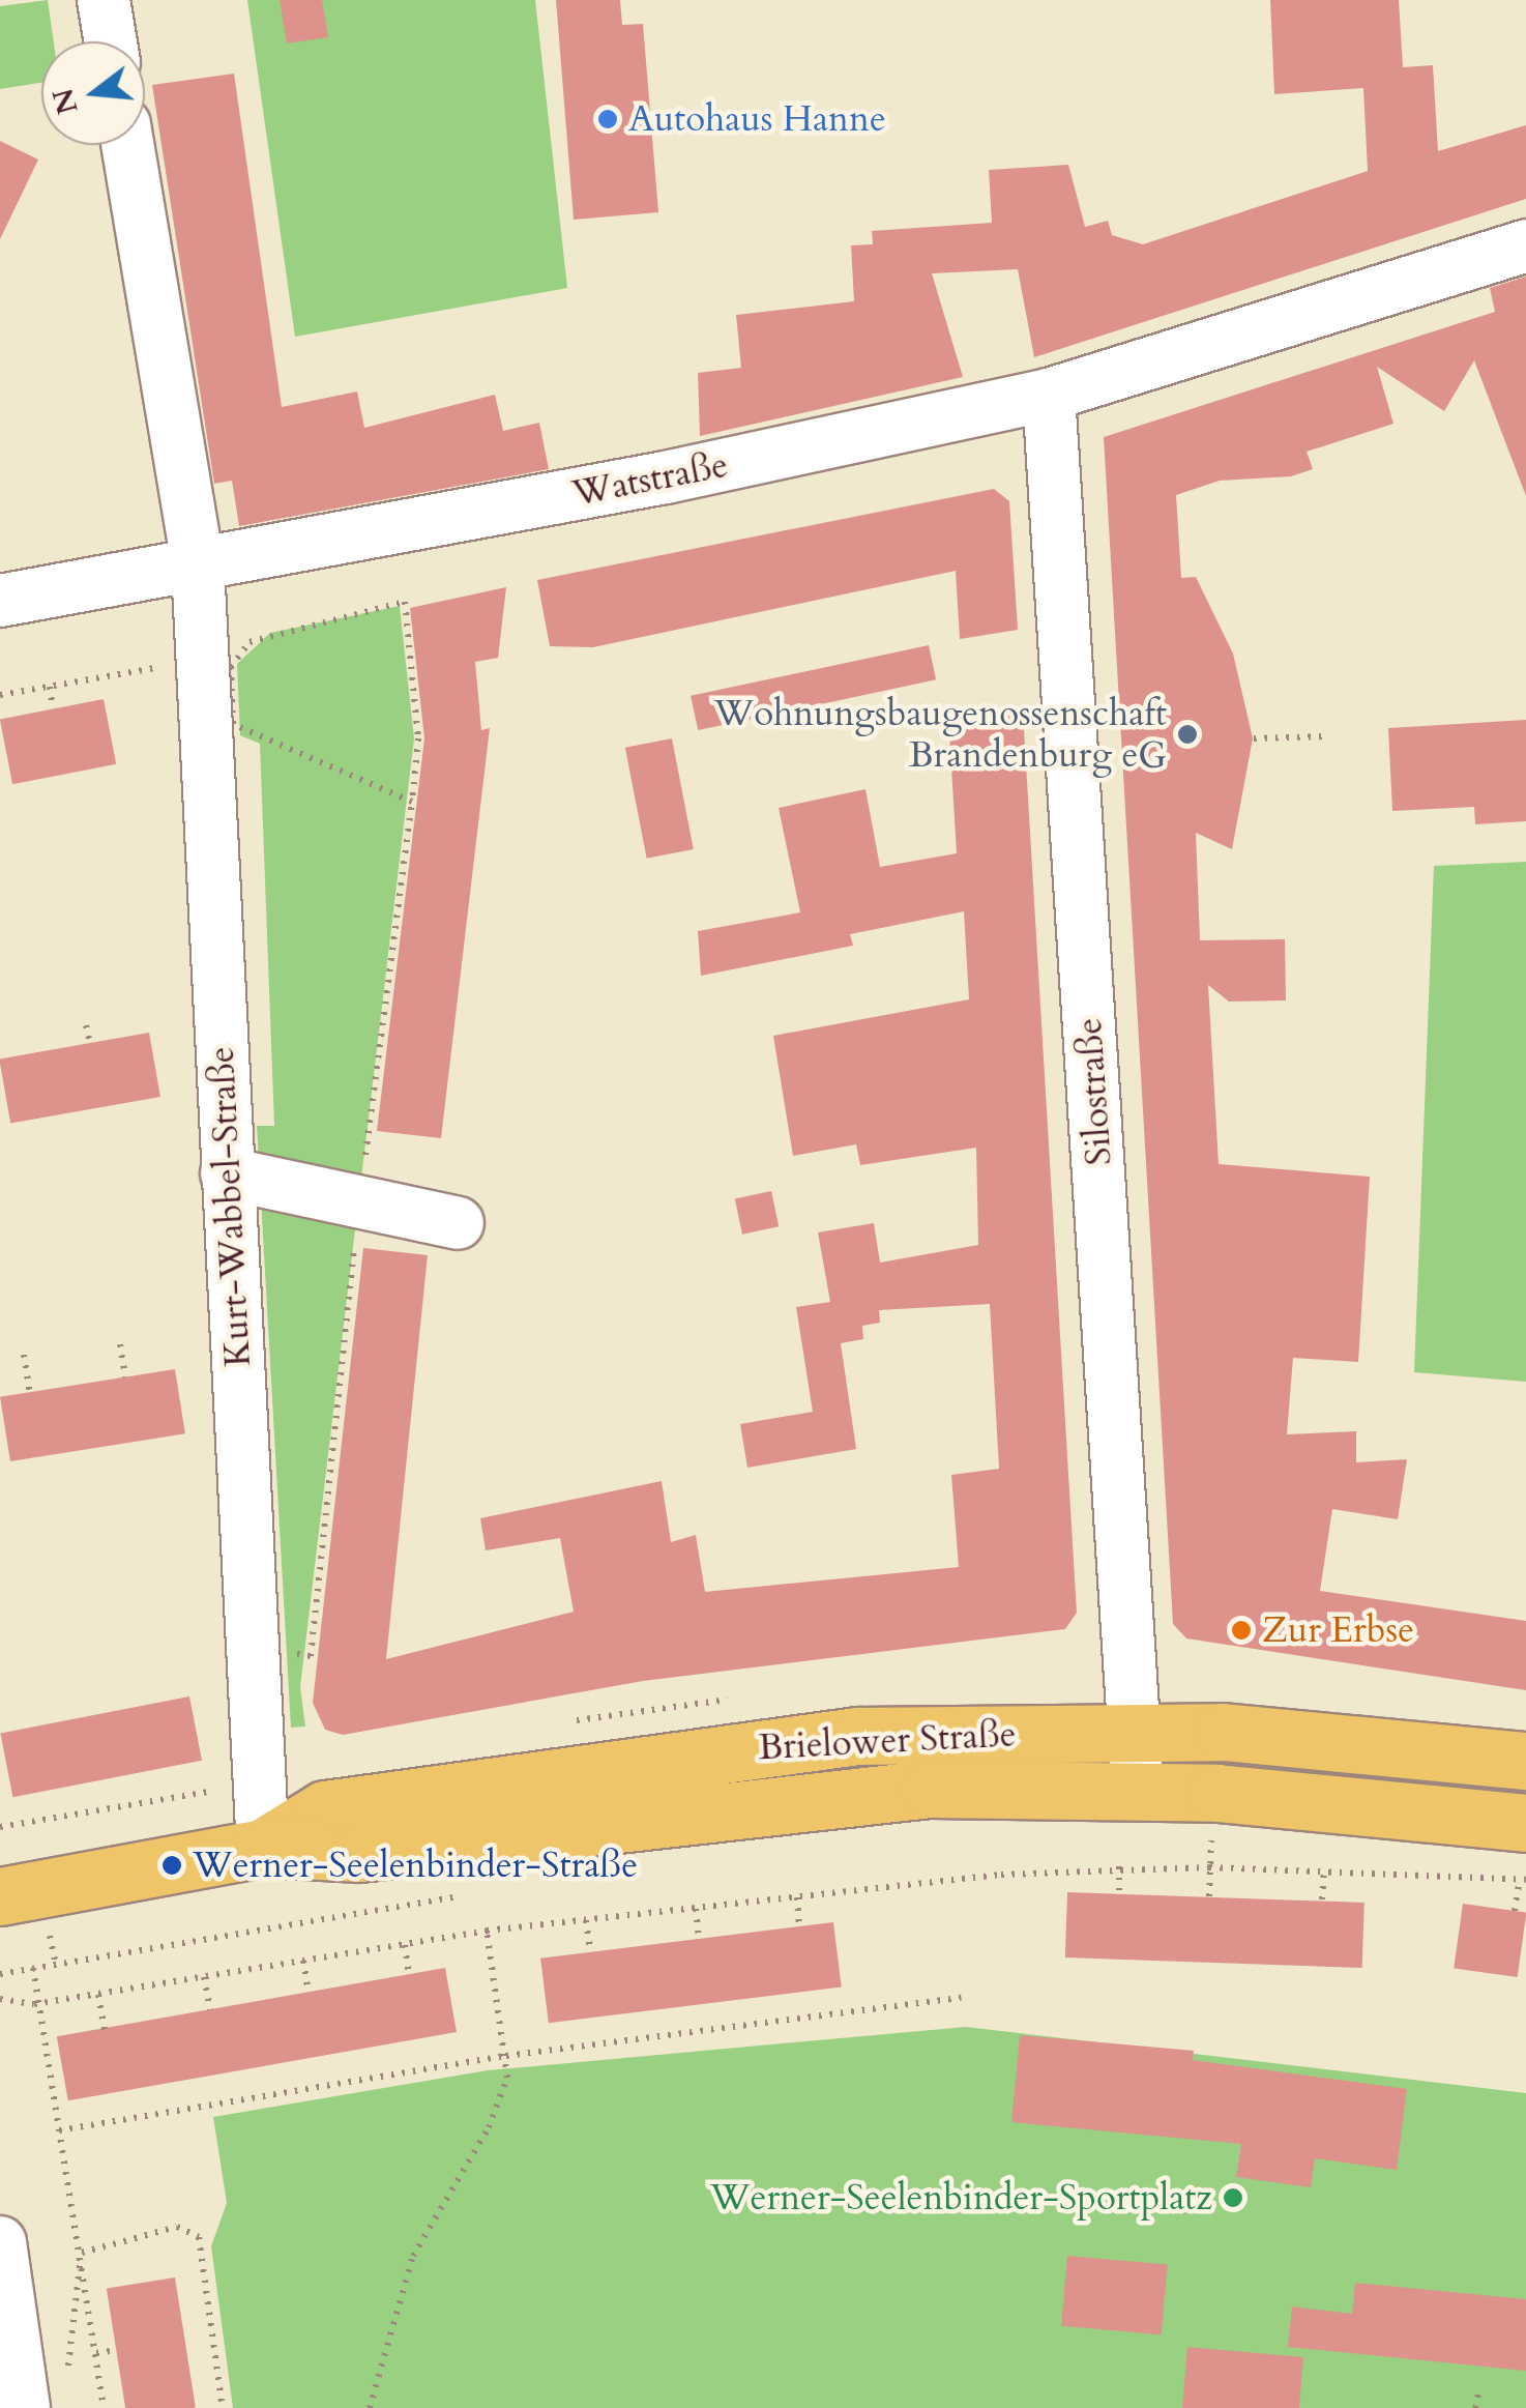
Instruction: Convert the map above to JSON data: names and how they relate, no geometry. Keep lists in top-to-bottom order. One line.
{"streets":{"main road":["Brielower Straße"],"street":["Watstraße","Silostraße","Kurt-Wabbel-Straße"]},"crossings":[["Watstraße","Silostraße"],["Watstraße","Kurt-Wabbel-Straße"],["Silostraße","Brielower Straße"],["Kurt-Wabbel-Straße","Brielower Straße"]],"places":["Autohaus Hanne","Wohnungsbaugenossenschaft Brandenburg eG","Zur Erbse","Werner-Seelenbinder-Straße","Werner-Seelenbinder-Sportplatz"],"north":"left"}
